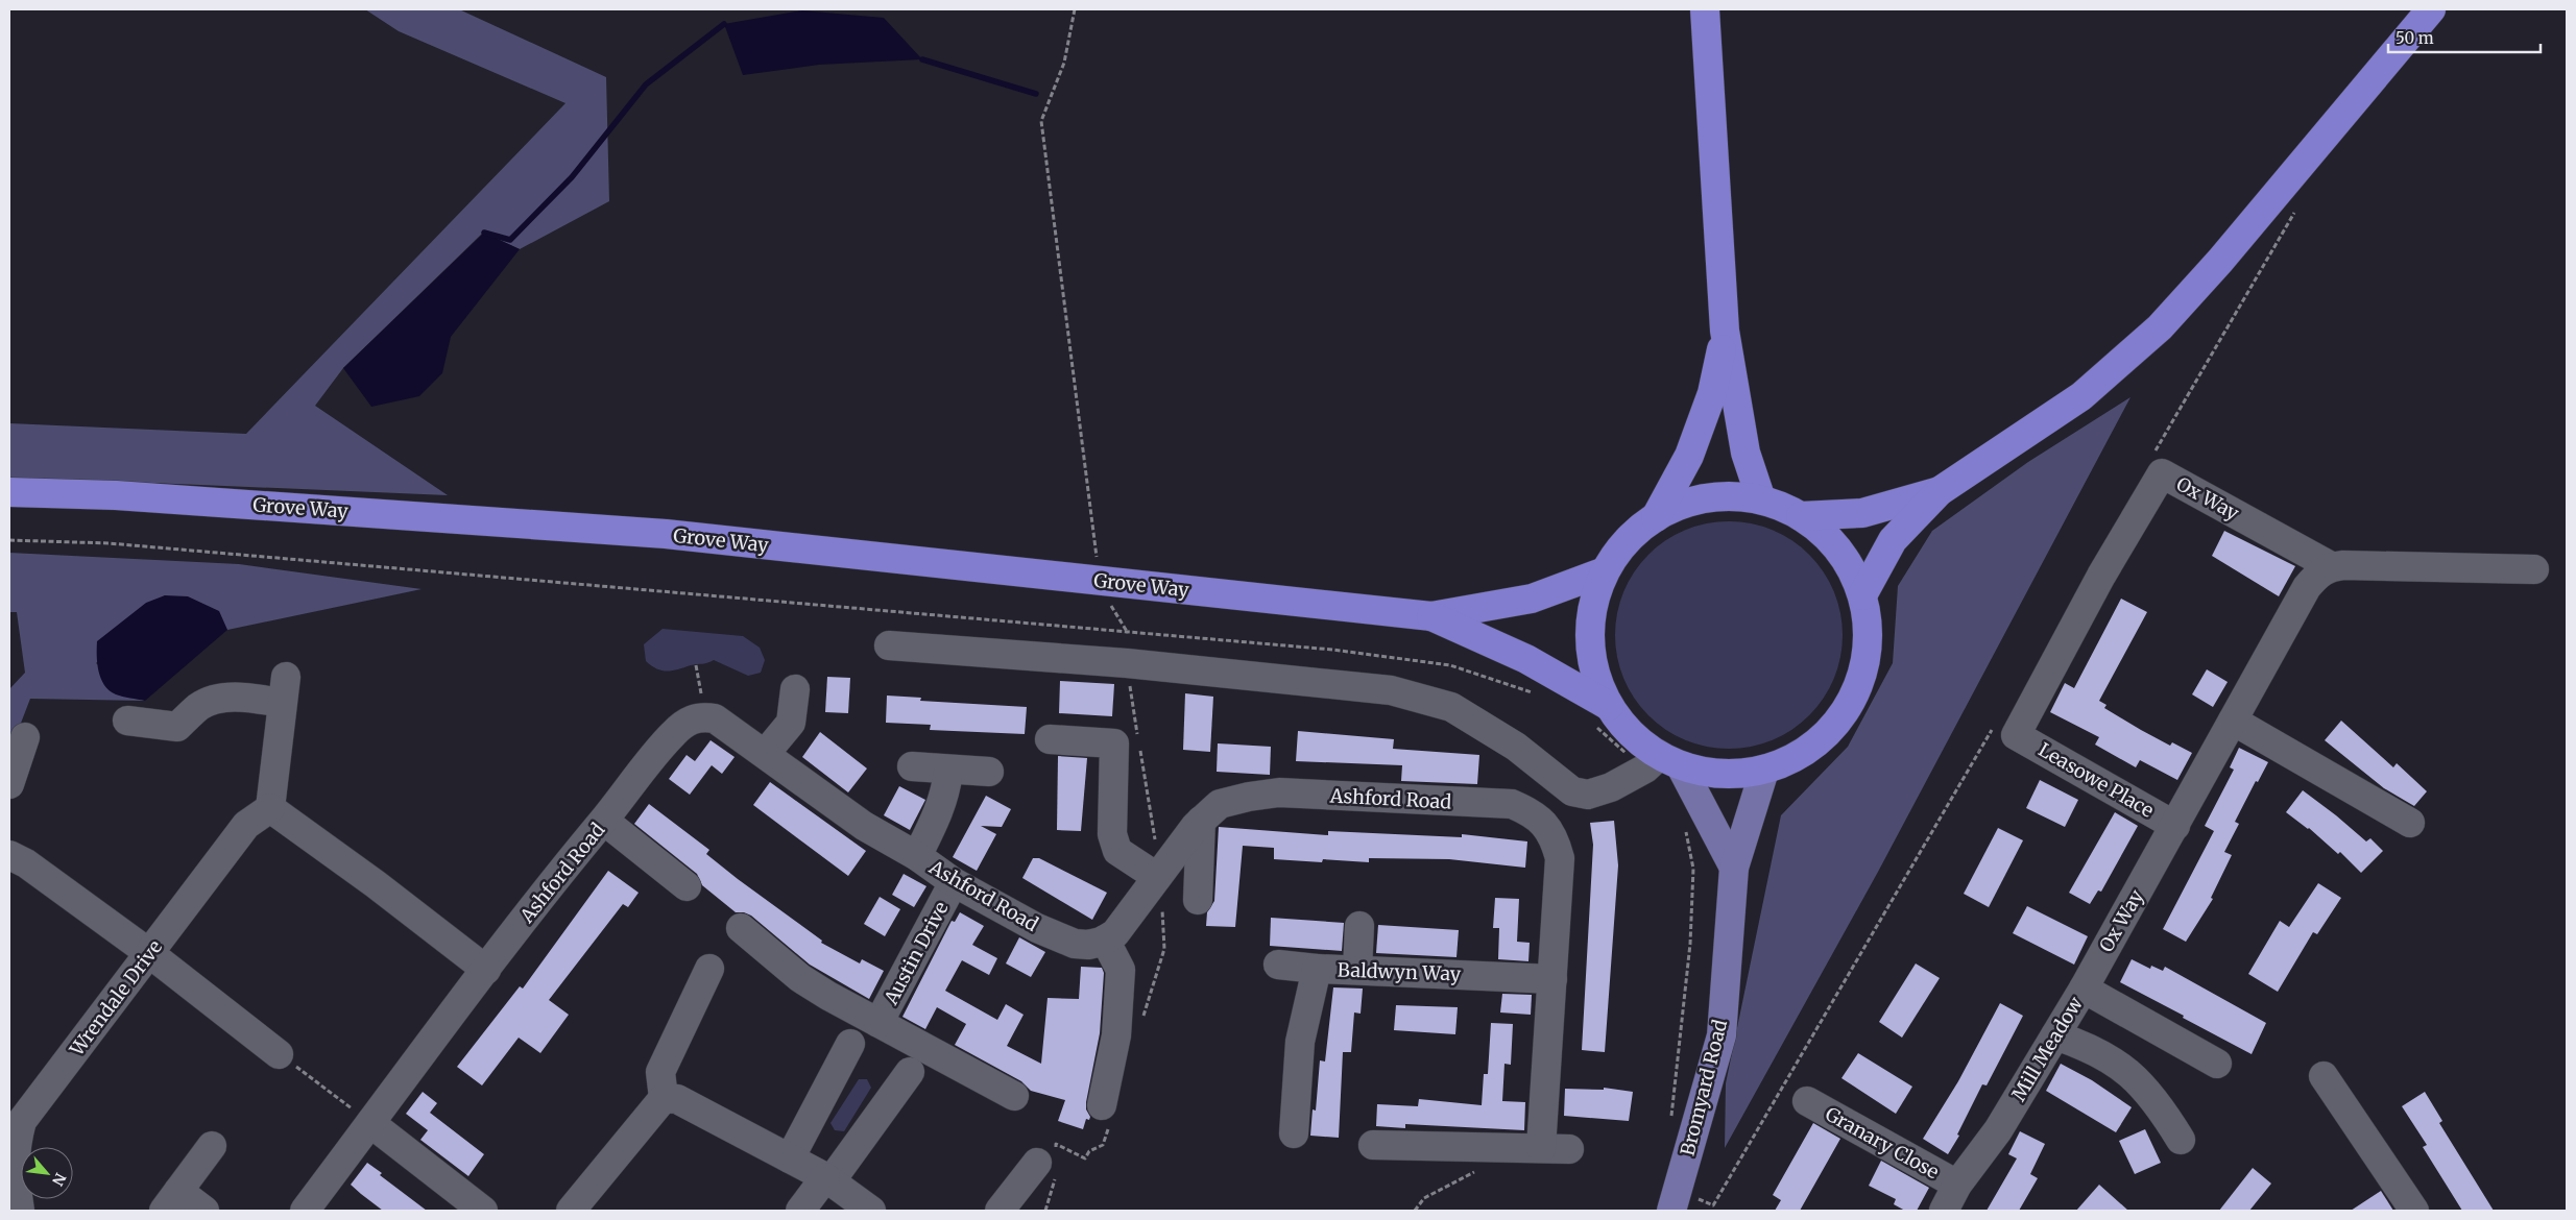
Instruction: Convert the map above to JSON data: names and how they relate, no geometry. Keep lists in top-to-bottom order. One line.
{"streets":{"highway":["Grove Way"],"main road":["Bromyard Road"],"street":["Ox Way","Leasowe Place","Ashford Road","Austin Drive","Baldwyn Way","Wrendale Drive","Mill Meadow","Granary Close"]},"crossings":[["Ox Way","Leasowe Place"],["Ox Way","Mill Meadow"],["Ashford Road","Austin Drive"],["Ashford Road","Baldwyn Way"],["Mill Meadow","Granary Close"]],"scale_bar":"50 m","north":"bottom right"}
